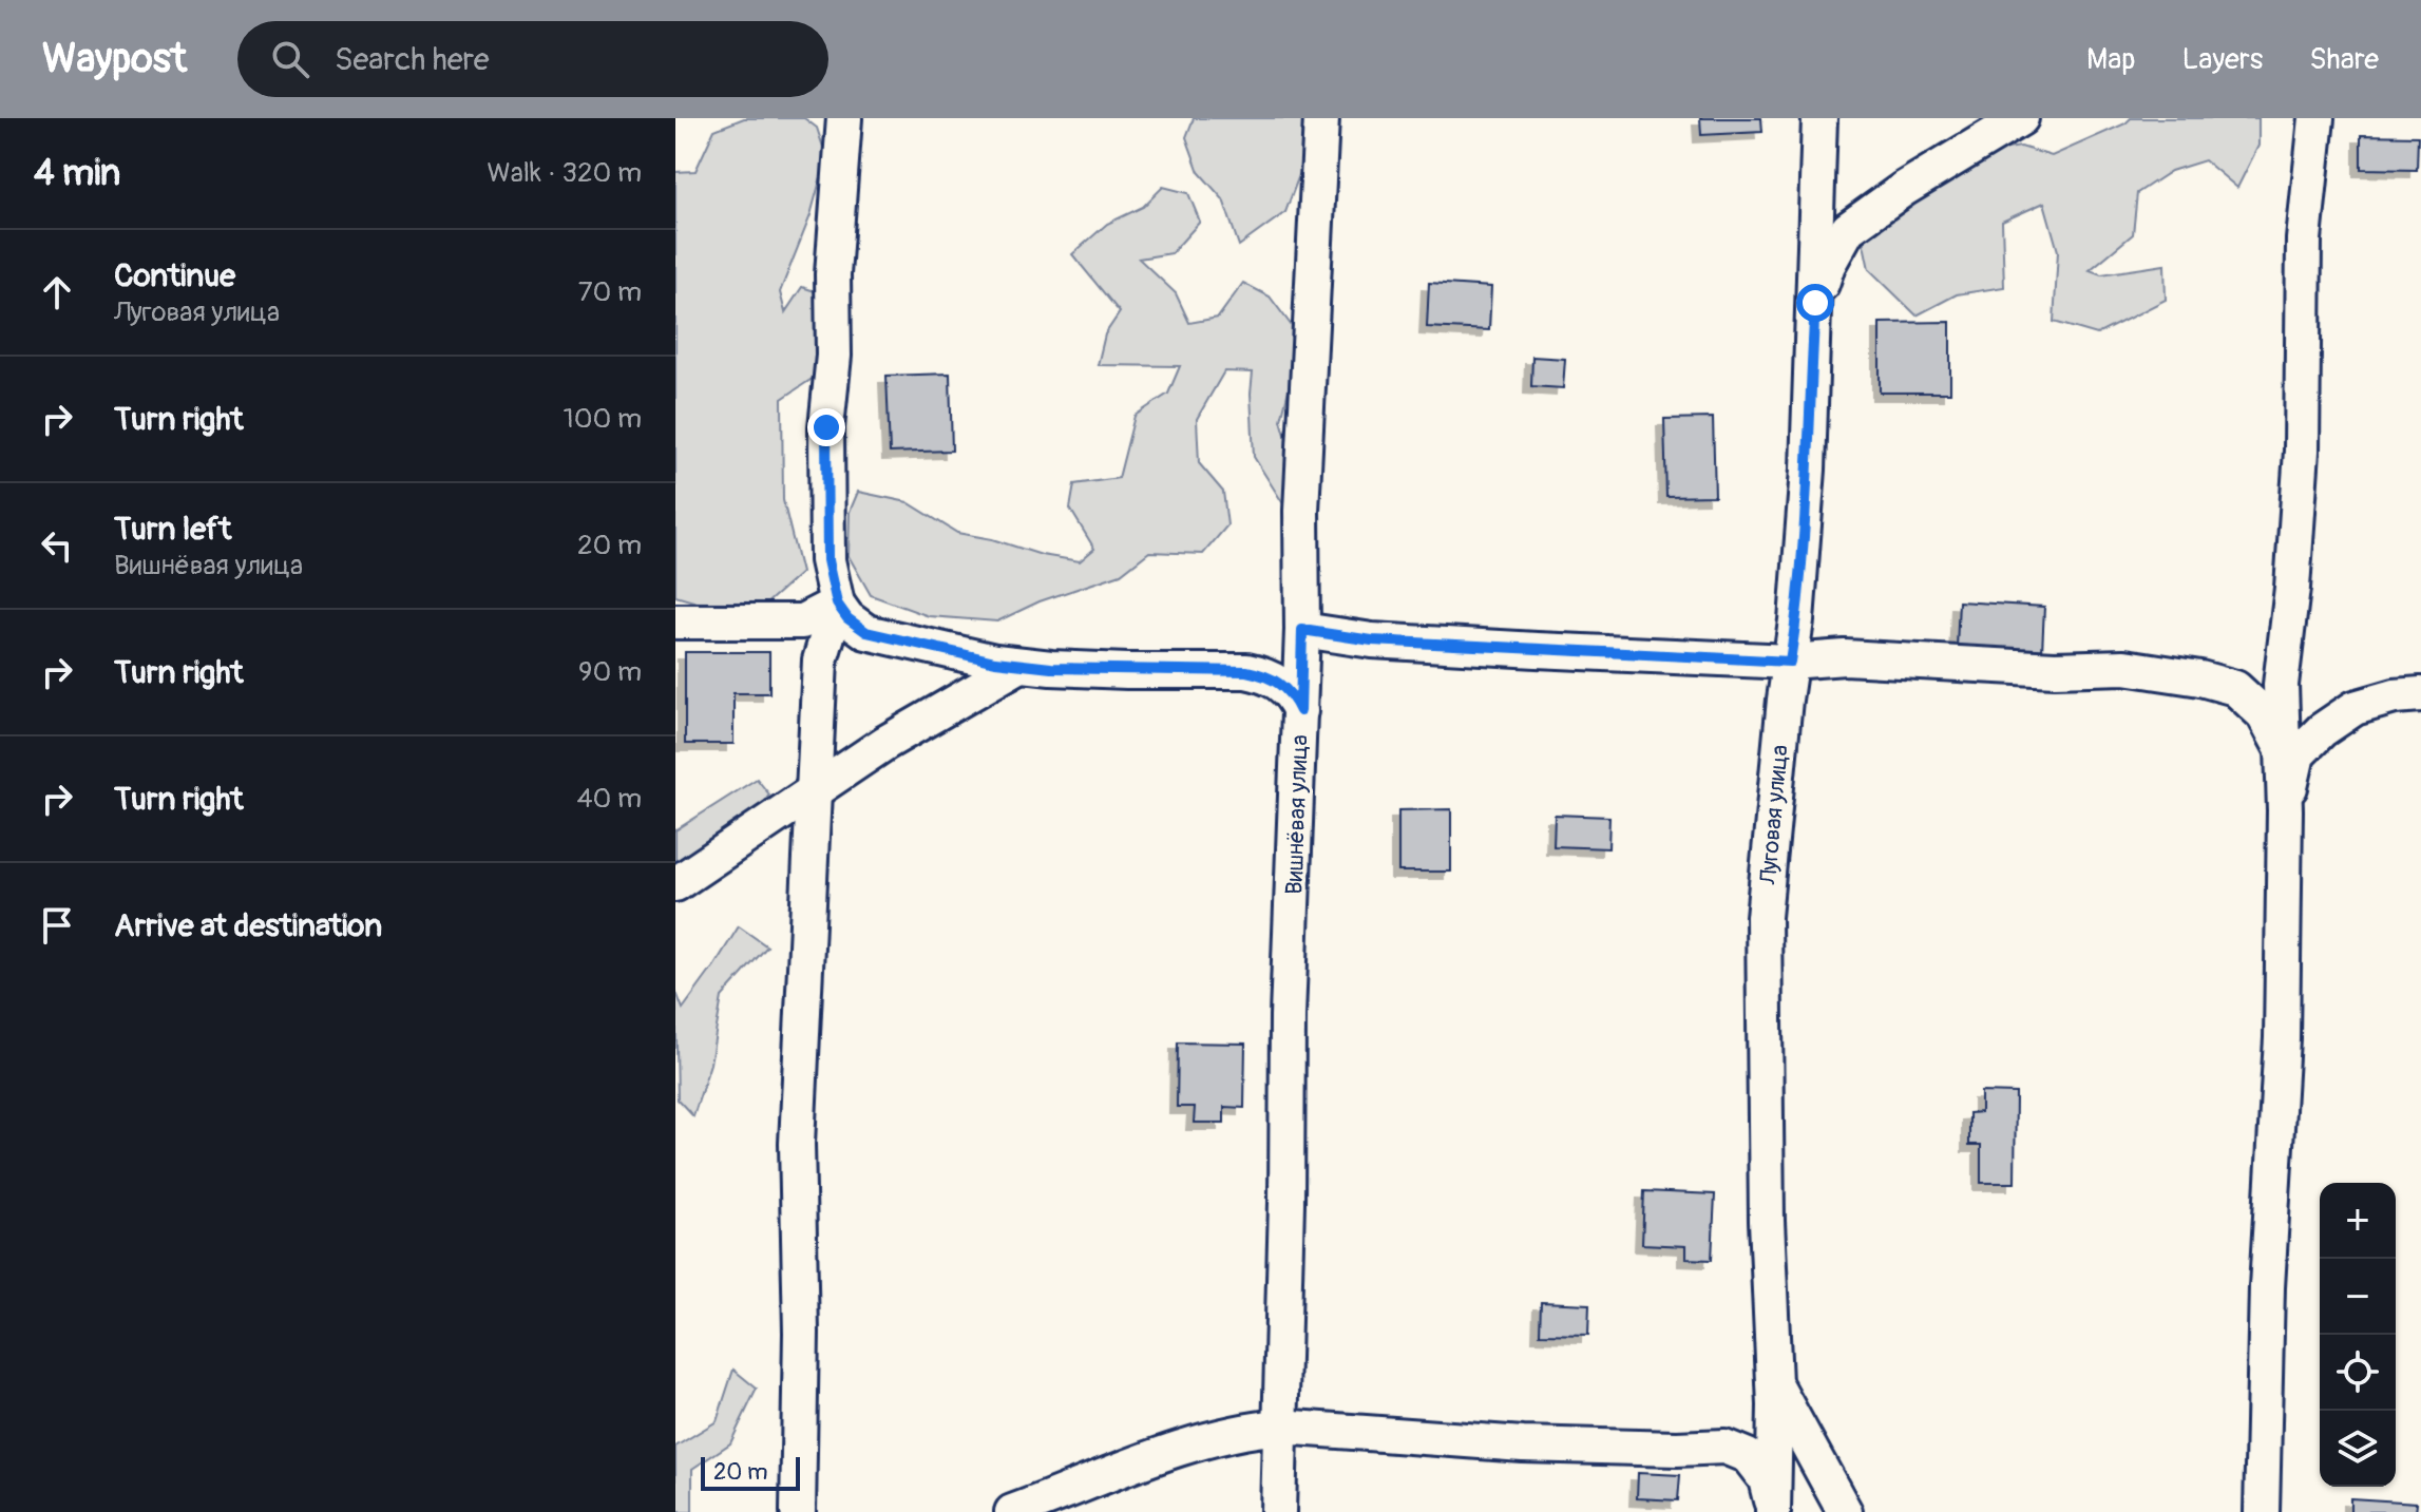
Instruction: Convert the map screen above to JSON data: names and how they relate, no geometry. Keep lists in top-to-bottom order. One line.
{"streets":{"street":["Вишнёвая улица","Луговая улица"]},"scale_bar":"20 m","page":{"header":"Waypost","search":"Search here","nav":["Map","Layers","Share"],"heading":["4 min","Walk · 320 m"],"list":[["Continue","Луговая улица","70 m"],["Turn right","100 m"],["Turn left","Вишнёвая улица","20 m"],["Turn right","90 m"],["Turn right","40 m"],"Arrive at destination"],"map_buttons":["+","−"],"scale":"20 m"}}
